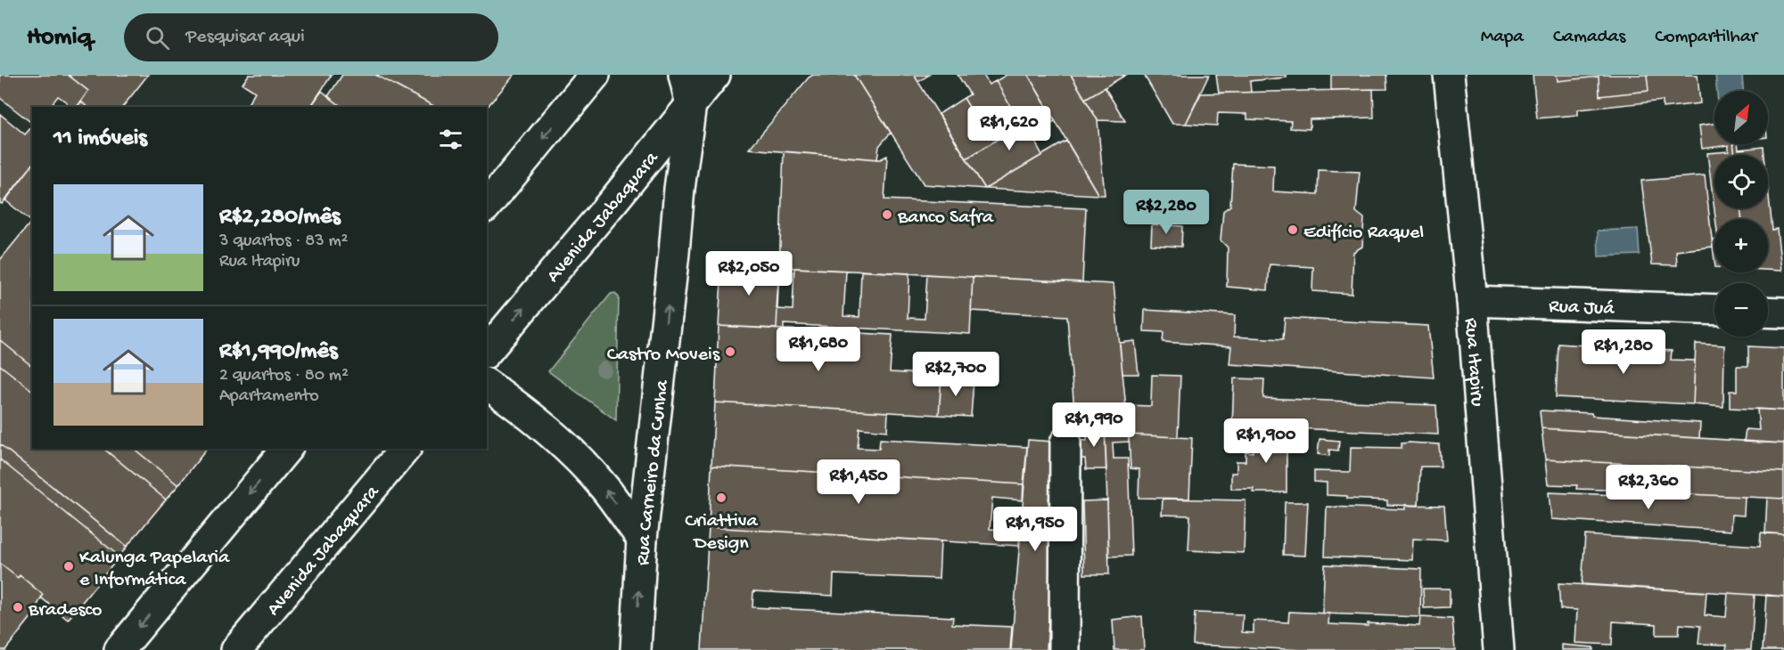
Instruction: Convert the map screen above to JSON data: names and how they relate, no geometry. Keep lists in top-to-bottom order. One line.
{"streets":{"street":["Avenida Jabaquara","Rua Juá","Rua Itapiru","Rua Carneiro da Cunha"]},"crossings":[["Avenida Jabaquara","Rua Carneiro da Cunha"],["Rua Juá","Rua Itapiru"]],"one_way":["Rua Carneiro da Cunha"],"places":["Banco Safra","Edifício Raquel","Castro Moveis","Criattiva Design","Kalunga Papelaria e Informática","Bradesco"],"north":"top right","page":{"header":"Homiq","search":"Pesquisar aqui","nav":["Mapa","Camadas","Compartilhar"],"map_buttons":["+","−"],"price":["R$1,620","R$2,280","R$2,050","R$1,680","R$1,280","R$2,700","R$1,990","R$1,900","R$1,450","R$2,360","R$1,950"],"heading":"11 imóveis","list":[{"name":"R$2,280/mês","note":"3 quartos · 83 m² · Rua Itapiru"},{"name":"R$1,990/mês","note":"2 quartos · 80 m² · Apartamento"}]}}
